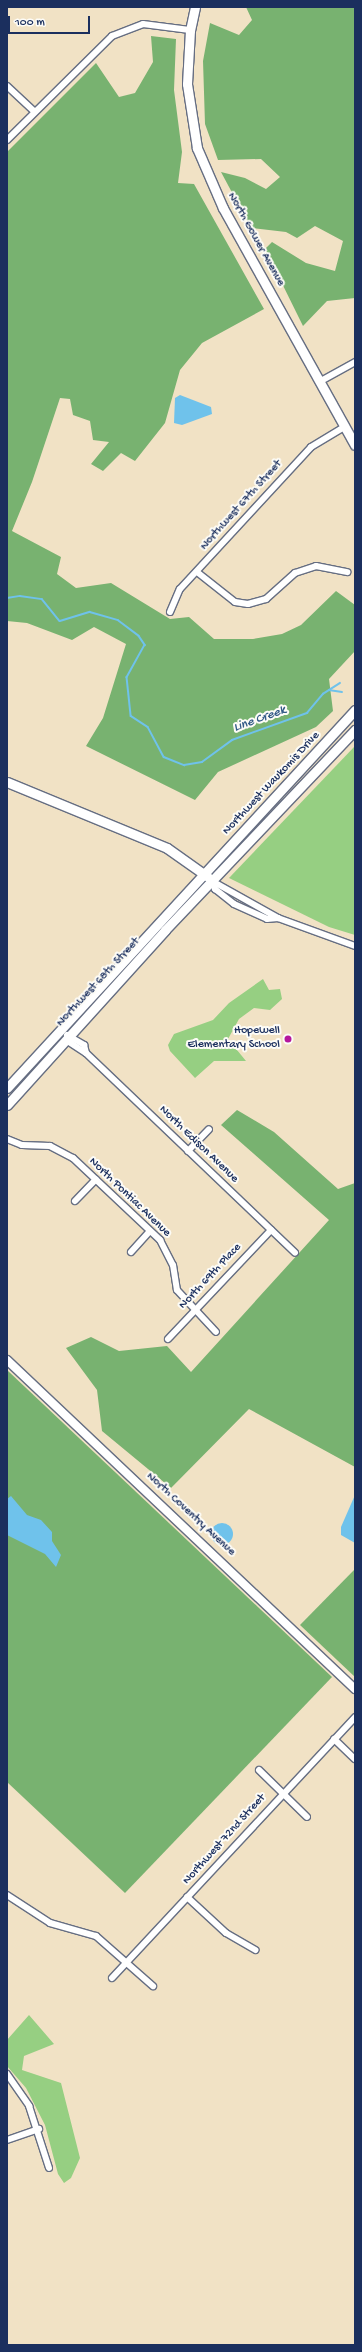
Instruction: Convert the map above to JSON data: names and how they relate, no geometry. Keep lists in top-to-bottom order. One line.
{"streets":{"main road":["North Gower Avenue","Northwest Waukomis Drive","Northwest 68th Street"],"street":["Northwest 67th Street","North Edison Avenue","North Pontiac Avenue","North 69th Place","North Coventry Avenue","Northwest 72nd Street"]},"crossings":[["North Gower Avenue","Northwest 67th Street"],["Northwest Waukomis Drive","Northwest 68th Street"],["Northwest 68th Street","North Edison Avenue"],["North Edison Avenue","North 69th Place"],["North Pontiac Avenue","North 69th Place"]],"water":["Line Creek"],"places":["Hopewell Elementary School"],"scale_bar":"100 m"}
